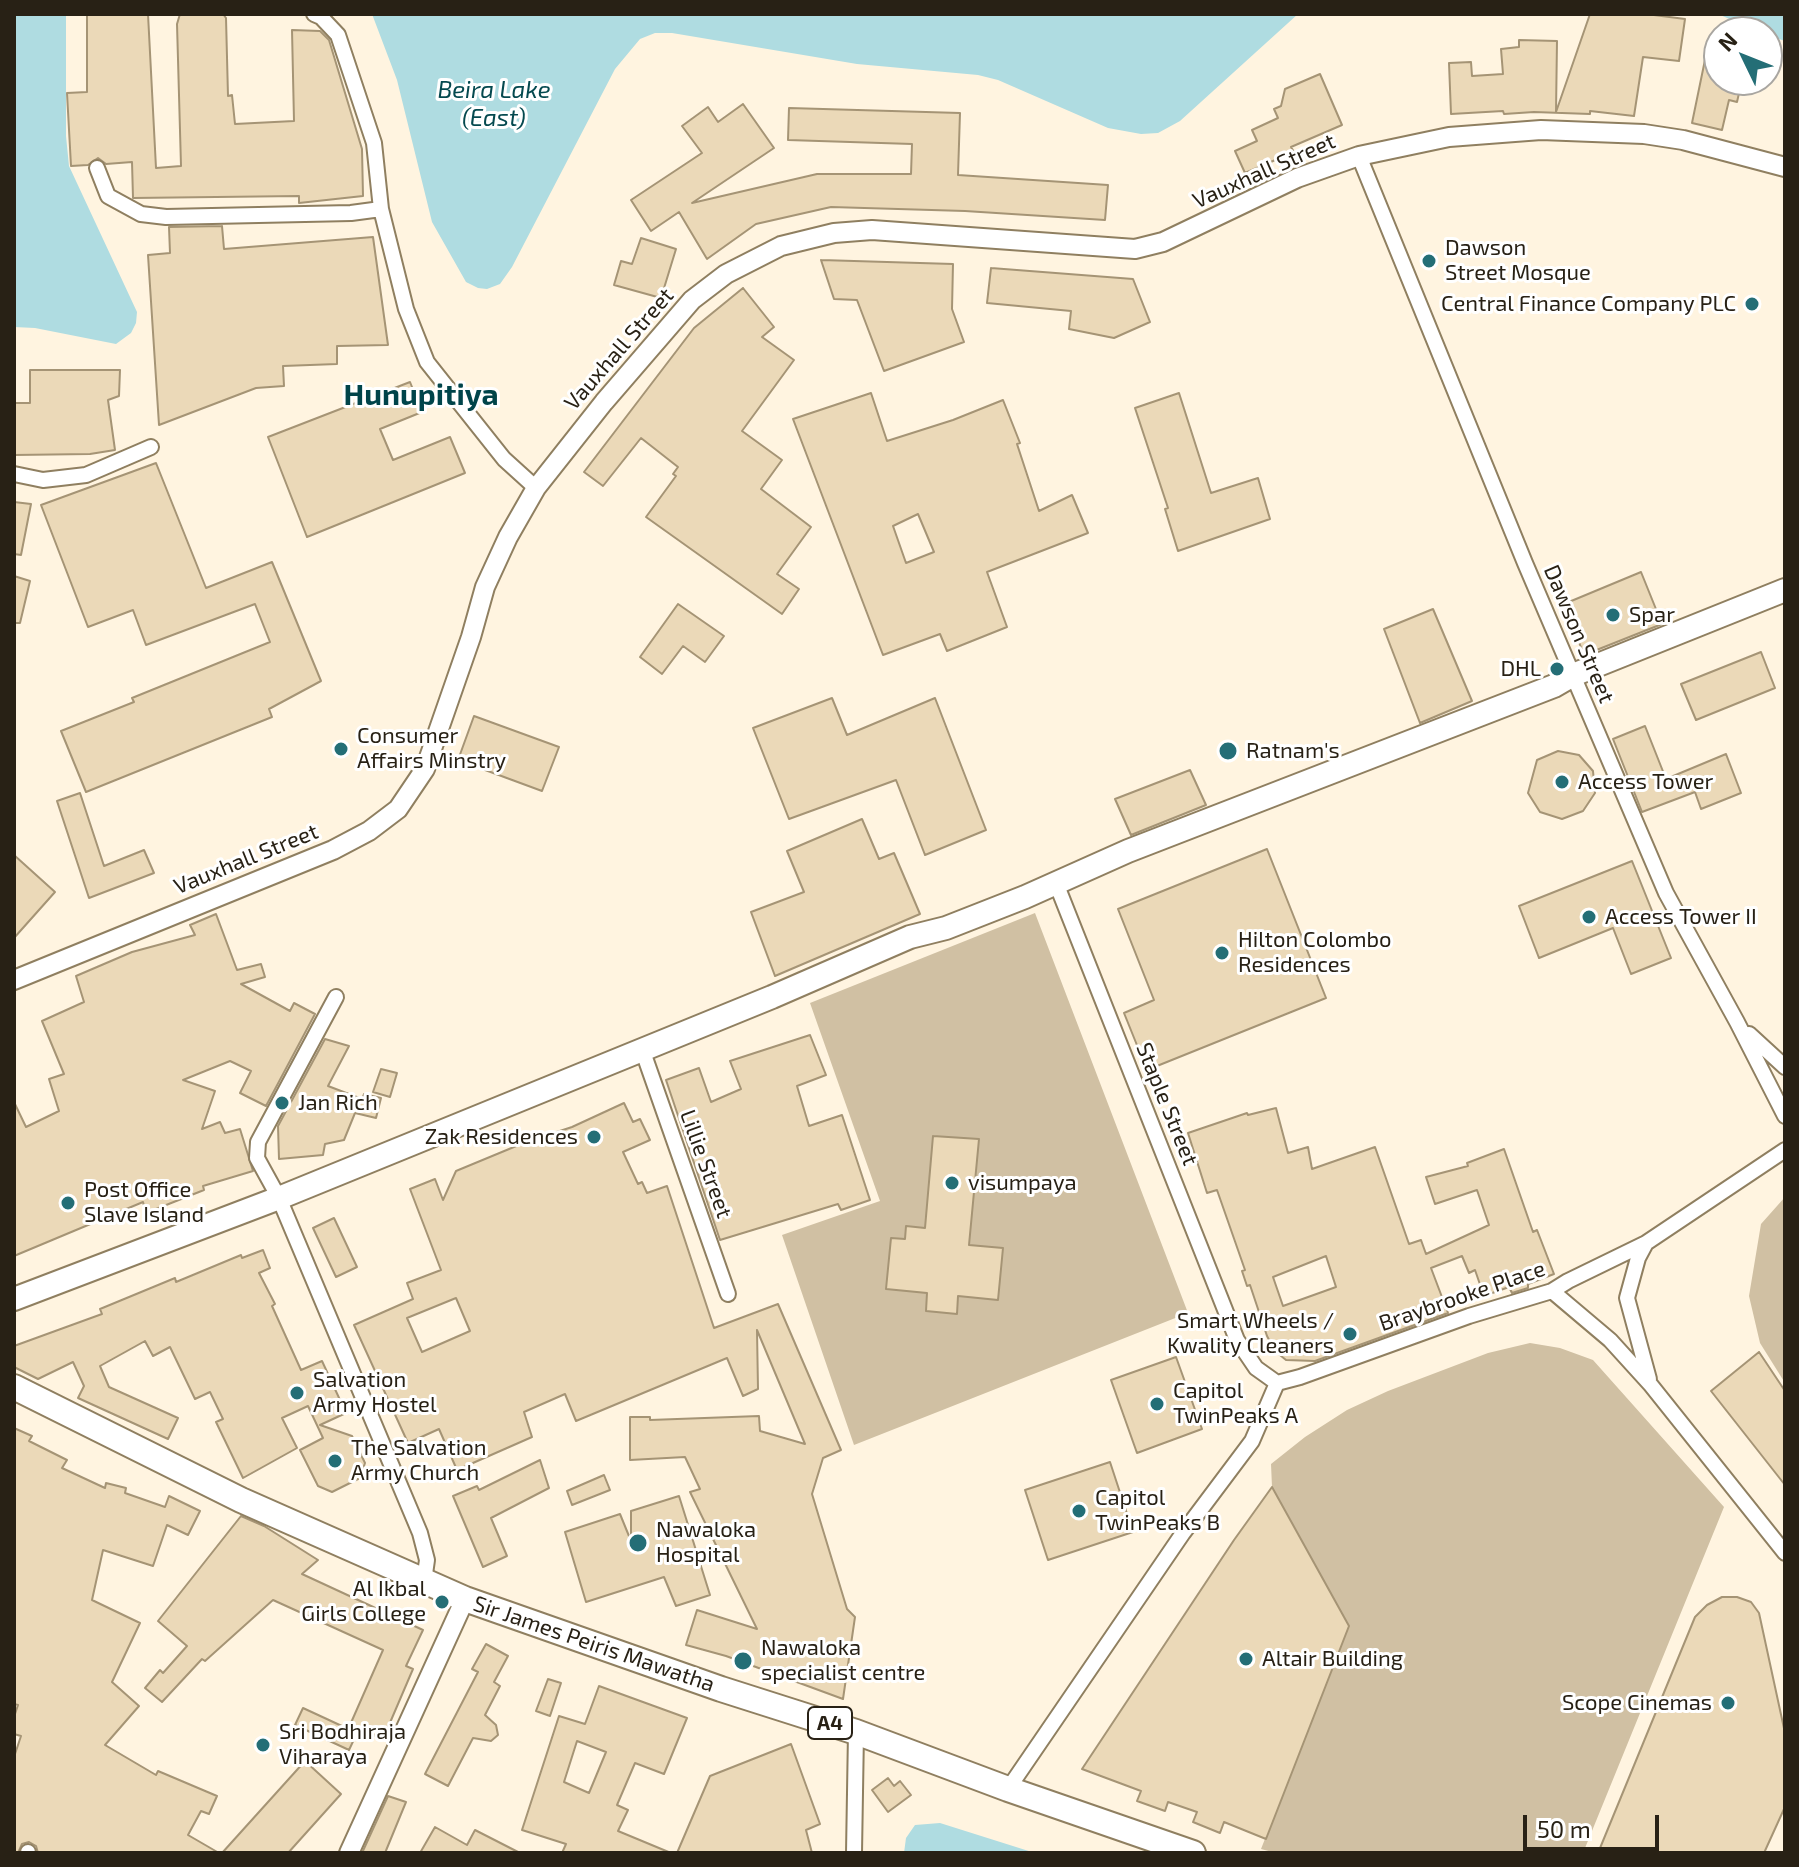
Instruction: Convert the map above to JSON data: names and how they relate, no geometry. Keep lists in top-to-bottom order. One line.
{"streets":{"highway":["Sir James Peiris Mawatha","A4"],"street":["Vauxhall Street","Dawson Street","Staple Street","Lillie Street","Braybrooke Place"]},"crossings":[["Vauxhall Street","Dawson Street"],["Staple Street","Braybrooke Place"]],"districts":["Hunupitiya"],"water":["Beira Lake (East)"],"places":["Dawson Street Mosque","Central Finance Company PLC","Spar","DHL","Consumer Affairs Minstry","Ratnam's","Access Tower","Access Tower II","Hilton Colombo Residences","Jan Rich","Zak Residences","visumpaya","Post Office Slave Island","Smart Wheels / Kwality Cleaners","Salvation Army Hostel","Capitol TwinPeaks A","The Salvation Army Church","Capitol TwinPeaks B","Nawaloka Hospital","Al Ikbal Girls College","Altair Building","Nawaloka specialist centre","Scope Cinemas","Sri Bodhiraja Viharaya"],"scale_bar":"50 m","north":"top left"}
